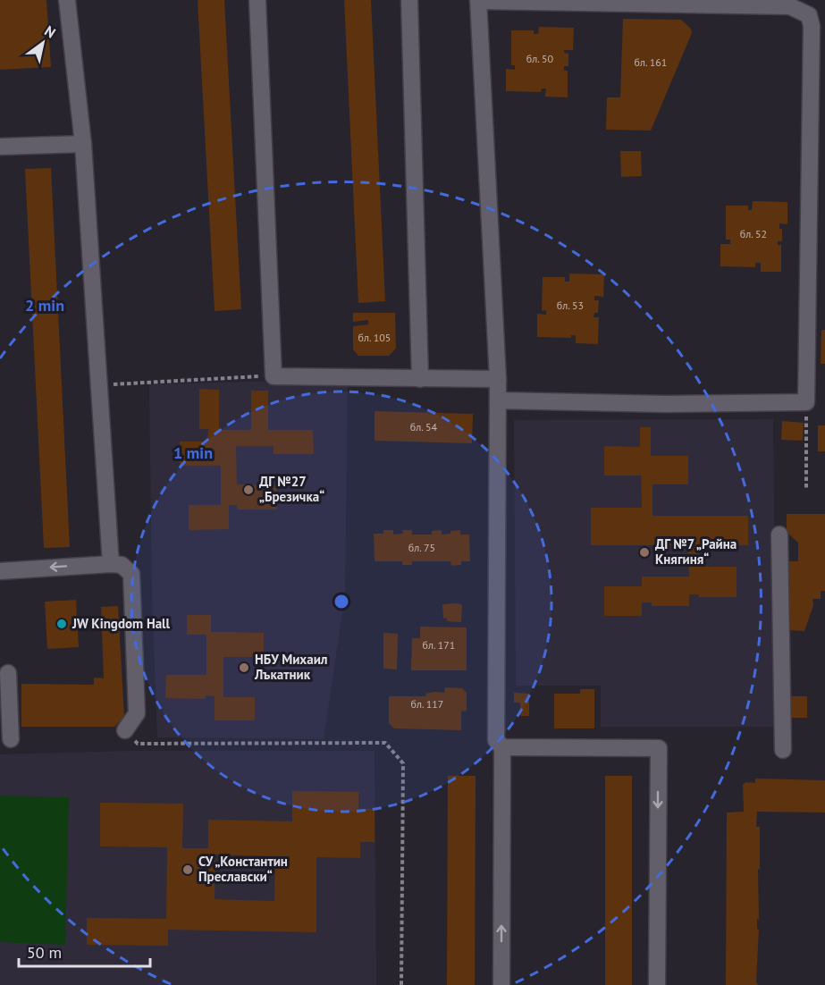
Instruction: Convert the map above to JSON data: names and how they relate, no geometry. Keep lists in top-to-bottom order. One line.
{"places":["ДГ №27 „Брезичка“","ДГ №7 „Райна Княгиня“","JW Kingdom Hall","НБУ Михаил Лъкатник","СУ „Константин Преславски“"],"house_numbers":["бл. 50","бл. 161","бл. 52","бл. 53","бл. 105","бл. 54","бл. 75","бл. 171","бл. 117"],"scale_bar":"50 m","north":"top right","rings":["2 min","1 min"]}
